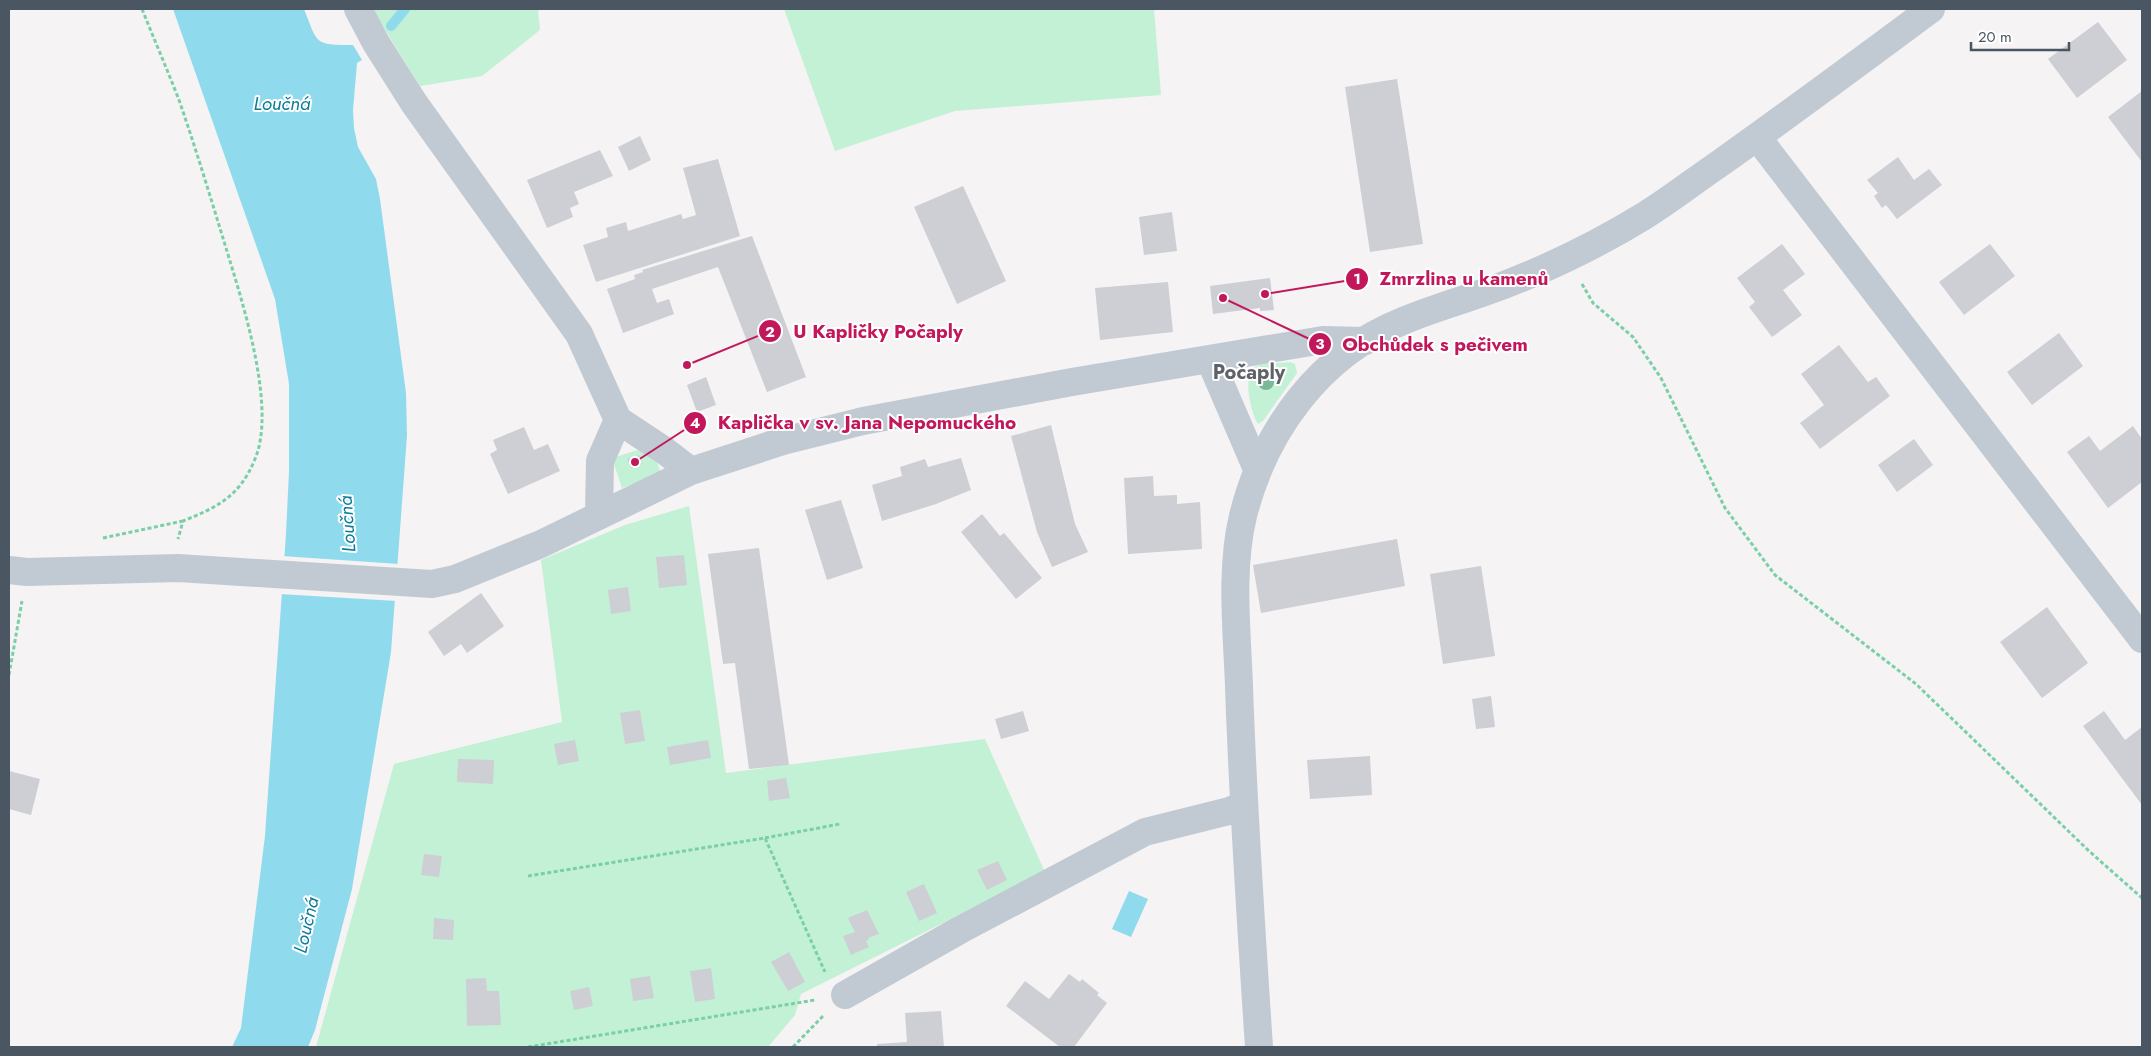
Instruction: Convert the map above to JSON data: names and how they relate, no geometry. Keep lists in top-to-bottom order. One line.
{"districts":["Počaply"],"water":["Loučná"],"places":["Zmrzlina u kamenů","Obchůdek s pečivem","U Kapličky Počaply","Kaplička v sv. Jana Nepomuckého"],"scale_bar":"20 m"}
